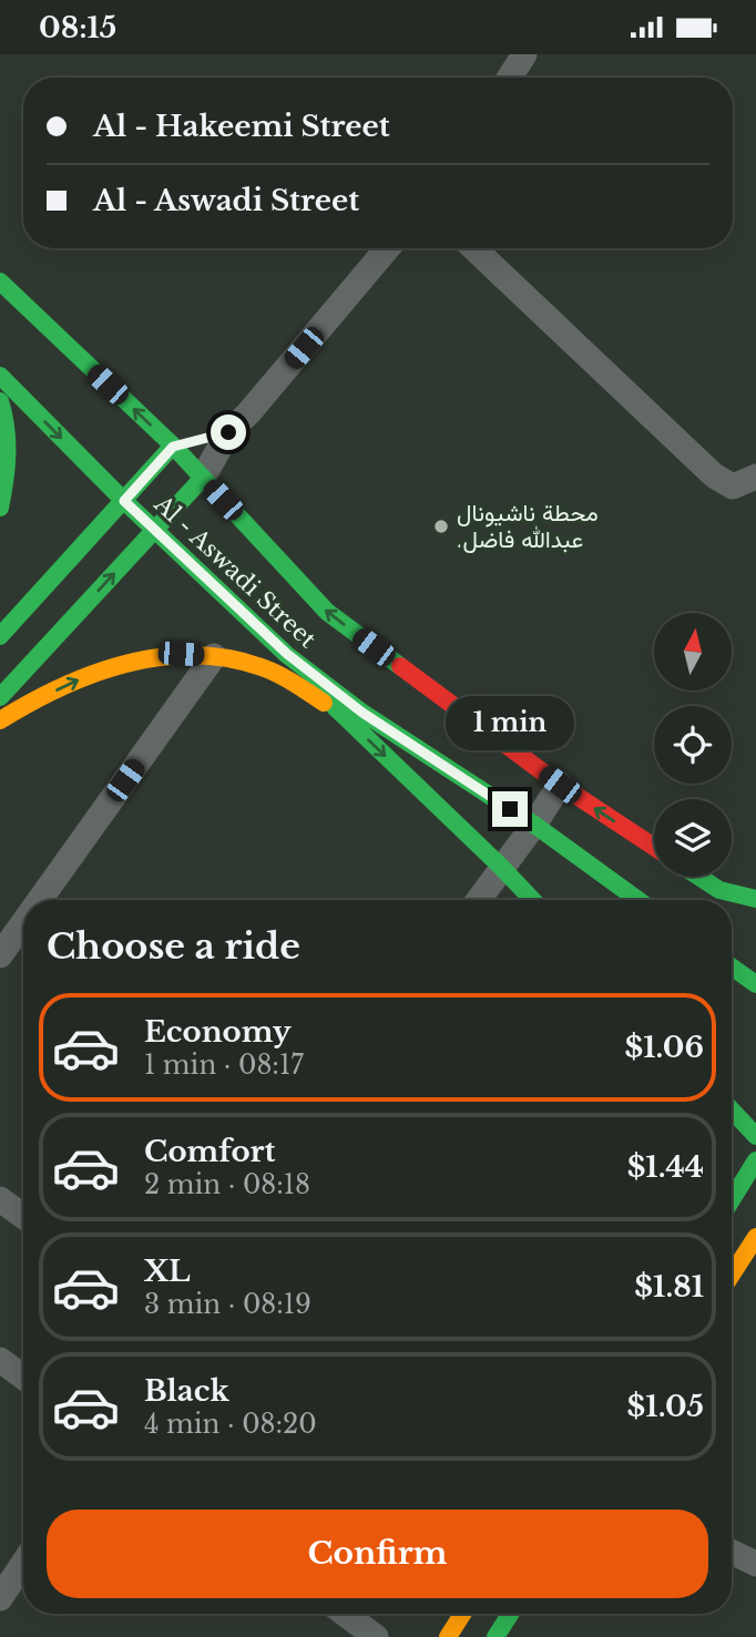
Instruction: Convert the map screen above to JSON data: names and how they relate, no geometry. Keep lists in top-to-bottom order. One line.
{"streets":{"main road":["Al - Aswadi Street"]},"places":["محطة ناشيونال .عبدالله فاضل"],"north":"top","page":{"status":"08:15","banner":["Al - Hakeemi Street","Al - Aswadi Street"],"bubble":"1 min","heading":"Choose a ride","list":[{"name":"Economy","note":"1 min · 08:17","value":"$1.06"},{"name":"Comfort","note":"2 min · 08:18","value":"$1.44"},{"name":"XL","note":"3 min · 08:19","value":"$1.81"},{"name":"Black","note":"4 min · 08:20","value":"$1.05"}],"buttons":"Confirm"}}
